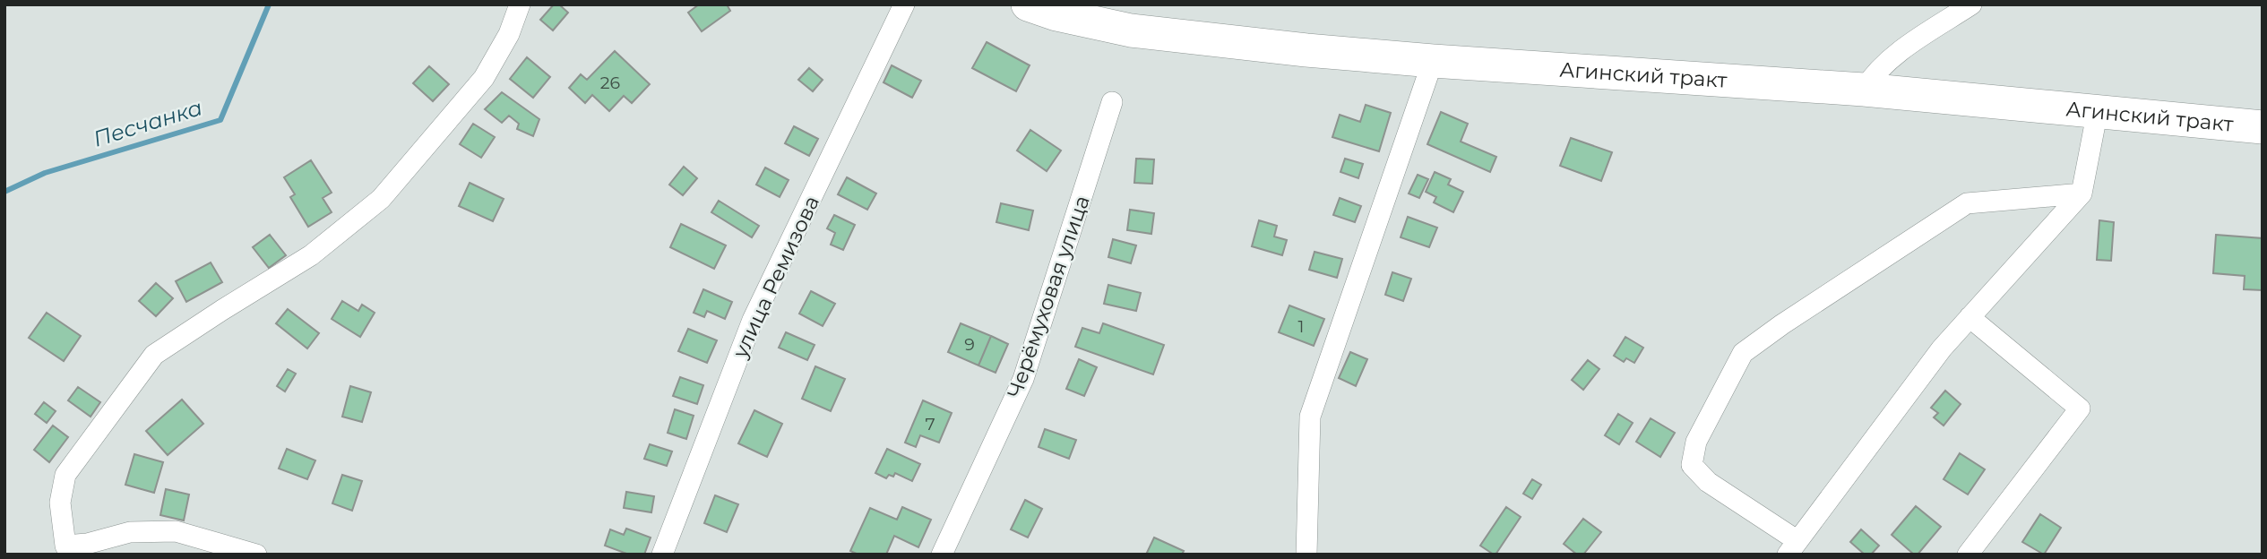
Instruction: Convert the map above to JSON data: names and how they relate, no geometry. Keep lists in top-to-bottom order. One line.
{"streets":{"highway":["Агинский тракт"],"street":["улица Ремизова","Черёмуховая улица"]},"water":["Песчанка"],"house_numbers":["26","1","9","7"]}
